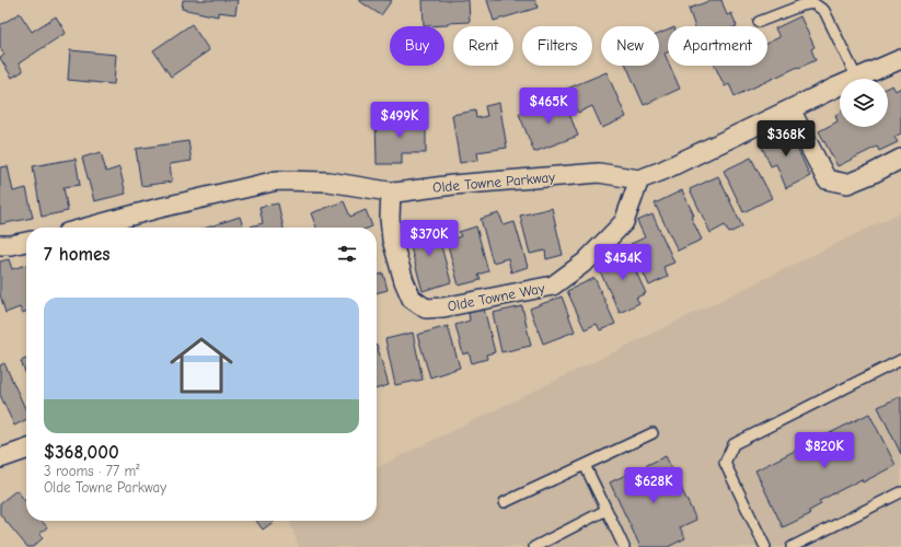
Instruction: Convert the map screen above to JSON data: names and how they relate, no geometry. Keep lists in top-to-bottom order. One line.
{"streets":{"street":["Olde Towne Parkway","Olde Towne Way"]},"crossings":[["Olde Towne Parkway","Olde Towne Way"]],"page":{"chip":["Buy","Rent","Filters","New","Apartment"],"price":["$465K","$499K","$368K","$370K","$454K","$820K","$628K"],"heading":"7 homes","list":[{"name":"$368,000","note":"3 rooms · 77 m² · Olde Towne Parkway"}]}}
